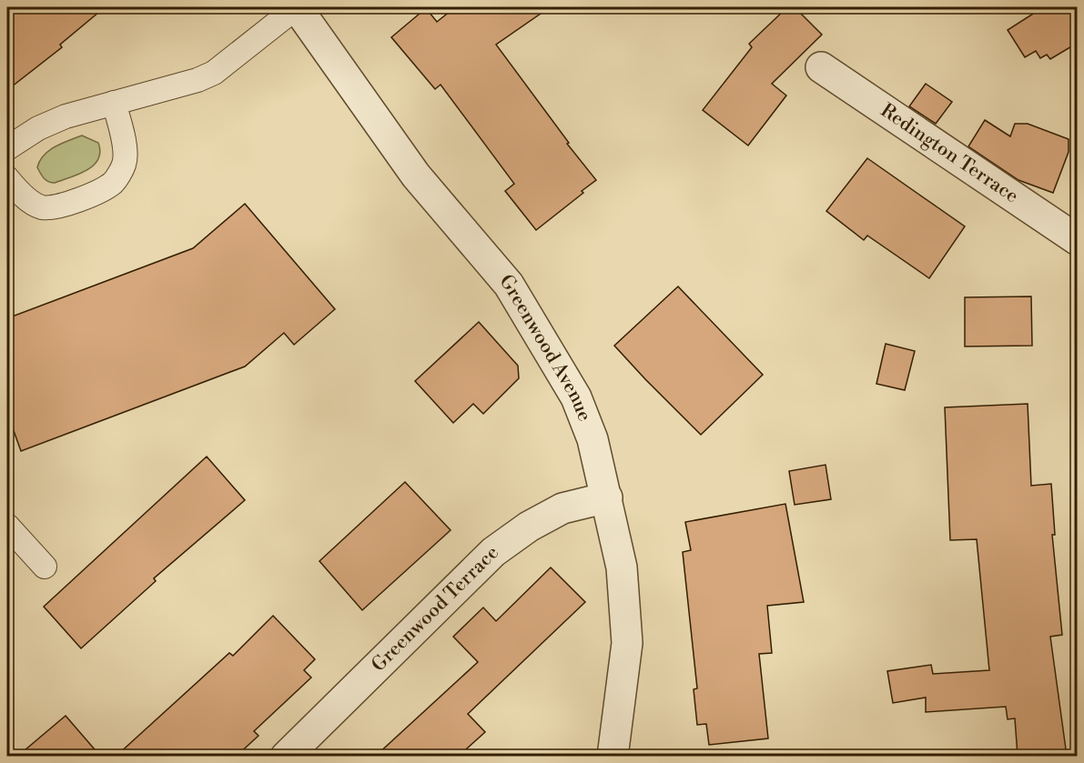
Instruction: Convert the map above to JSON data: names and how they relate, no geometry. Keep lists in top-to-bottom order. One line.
{"streets":{"street":["Redington Terrace","Greenwood Avenue","Greenwood Terrace"]},"crossings":[["Greenwood Avenue","Greenwood Terrace"]]}
